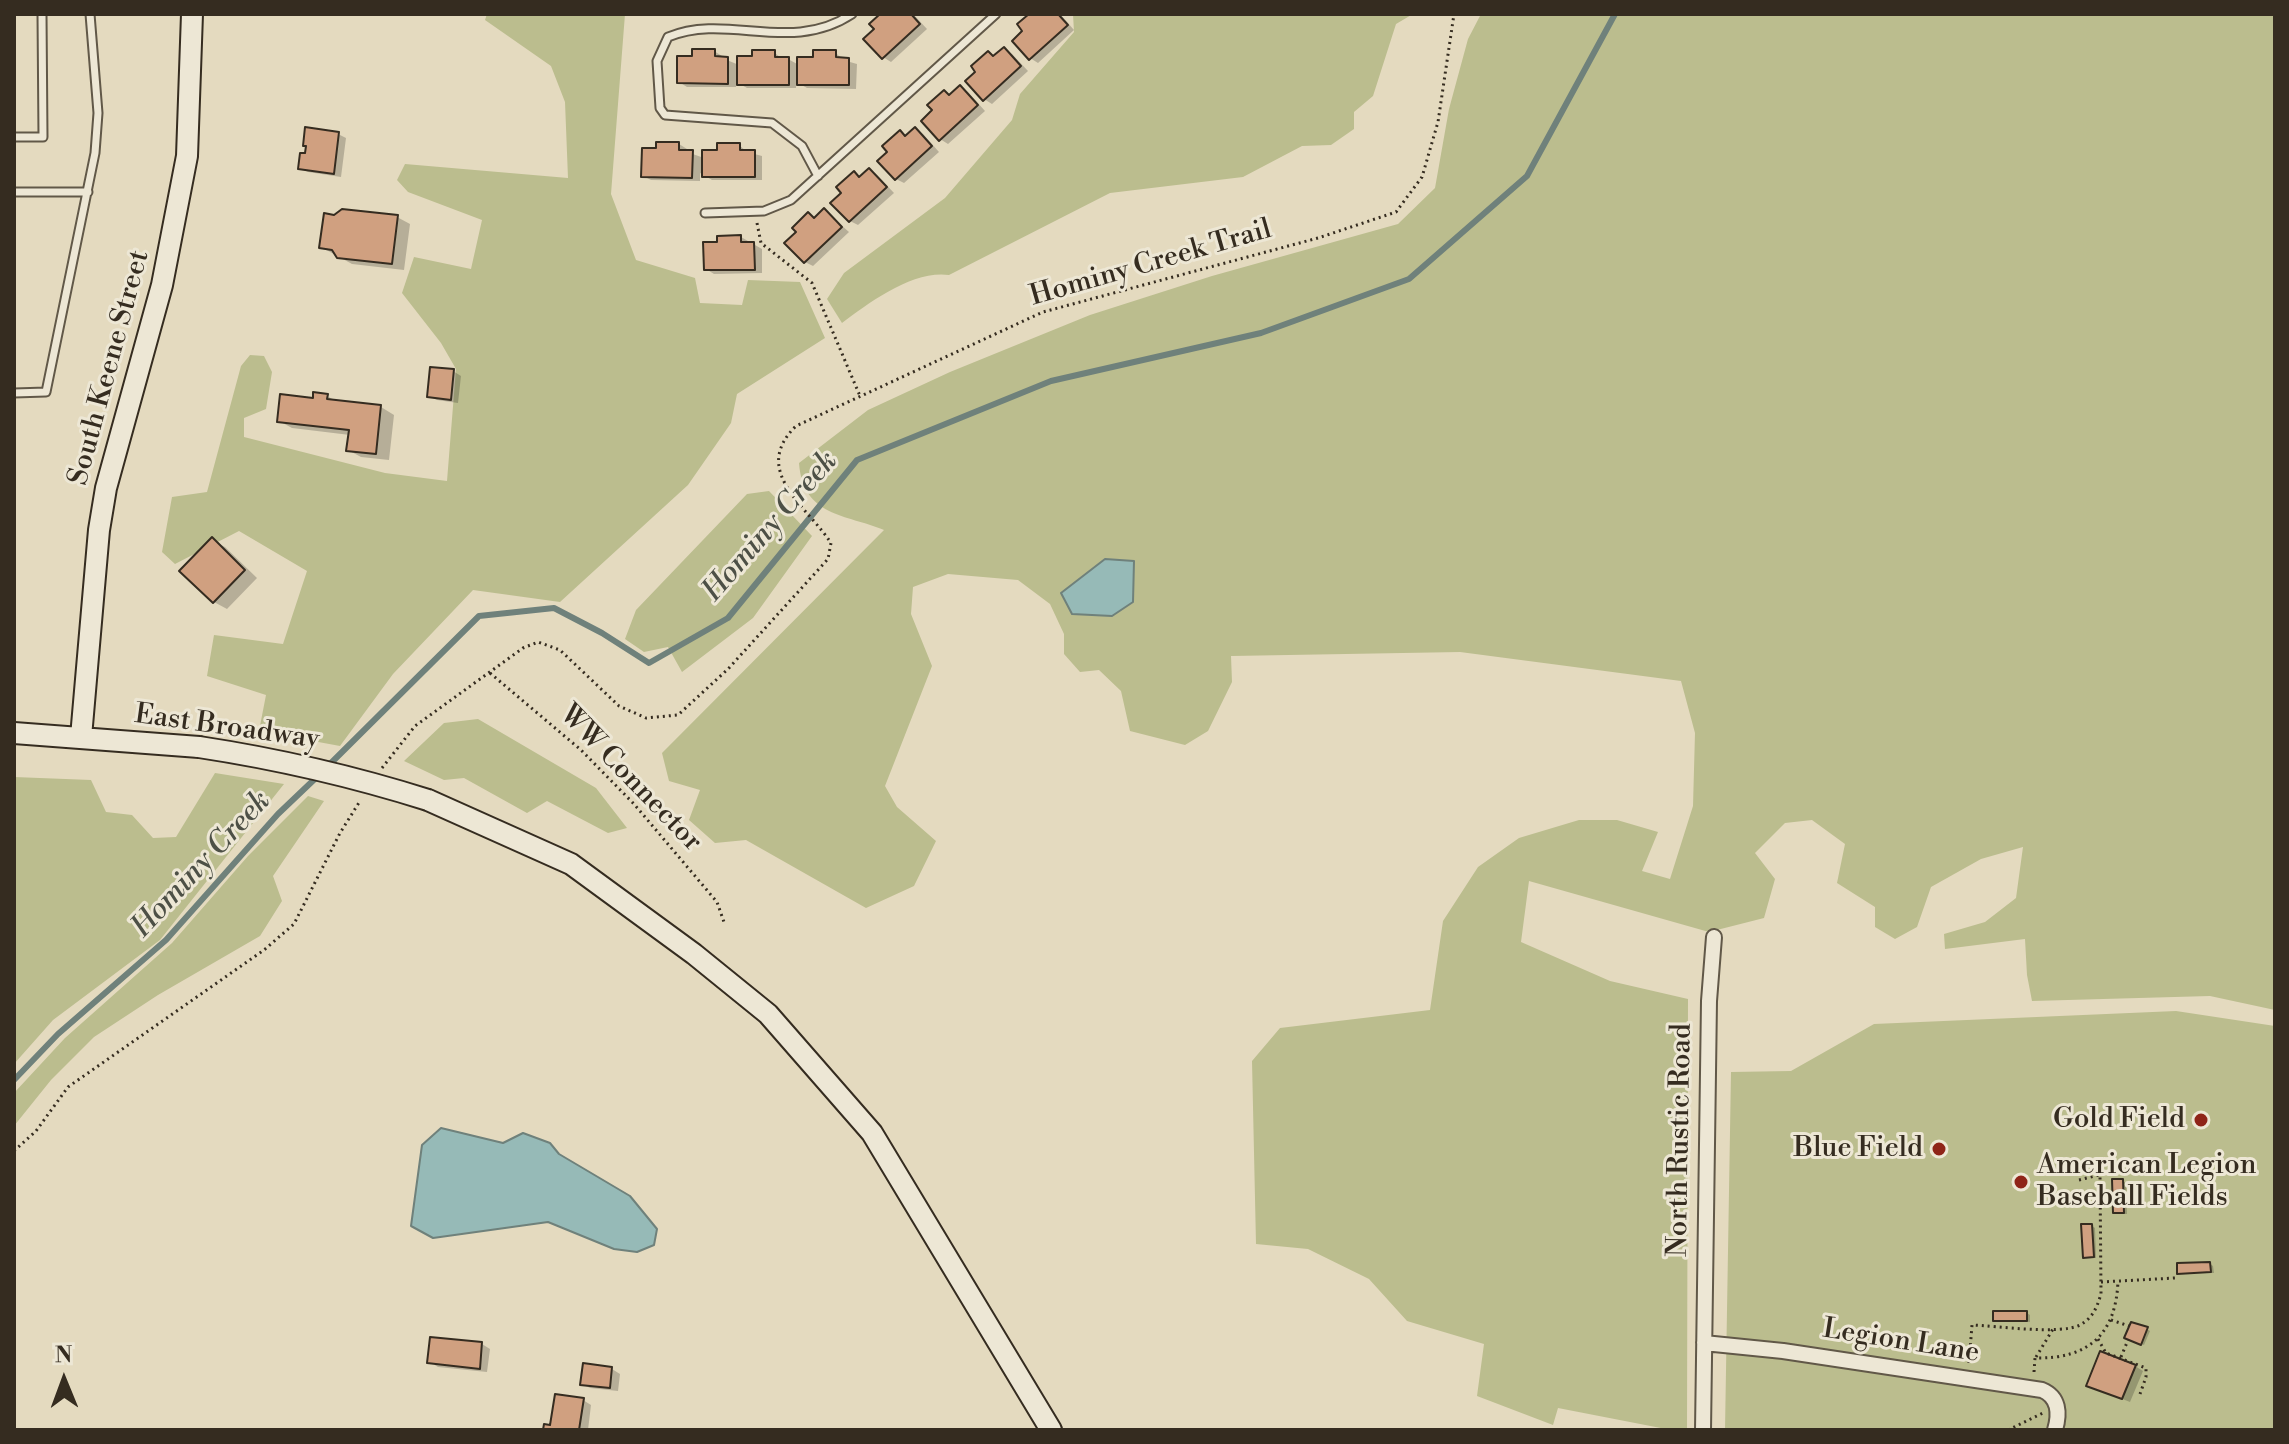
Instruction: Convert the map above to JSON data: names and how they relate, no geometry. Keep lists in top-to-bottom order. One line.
{"streets":{"main road":["South Keene Street","East Broadway"],"street":["North Rustic Road","Legion Lane"],"path":["Hominy Creek Trail","WW Connector"]},"crossings":[["South Keene Street","East Broadway"],["North Rustic Road","Legion Lane"]],"water":["Hominy Creek"],"places":["Gold Field","Blue Field","American Legion Baseball Fields"],"north":"top"}
